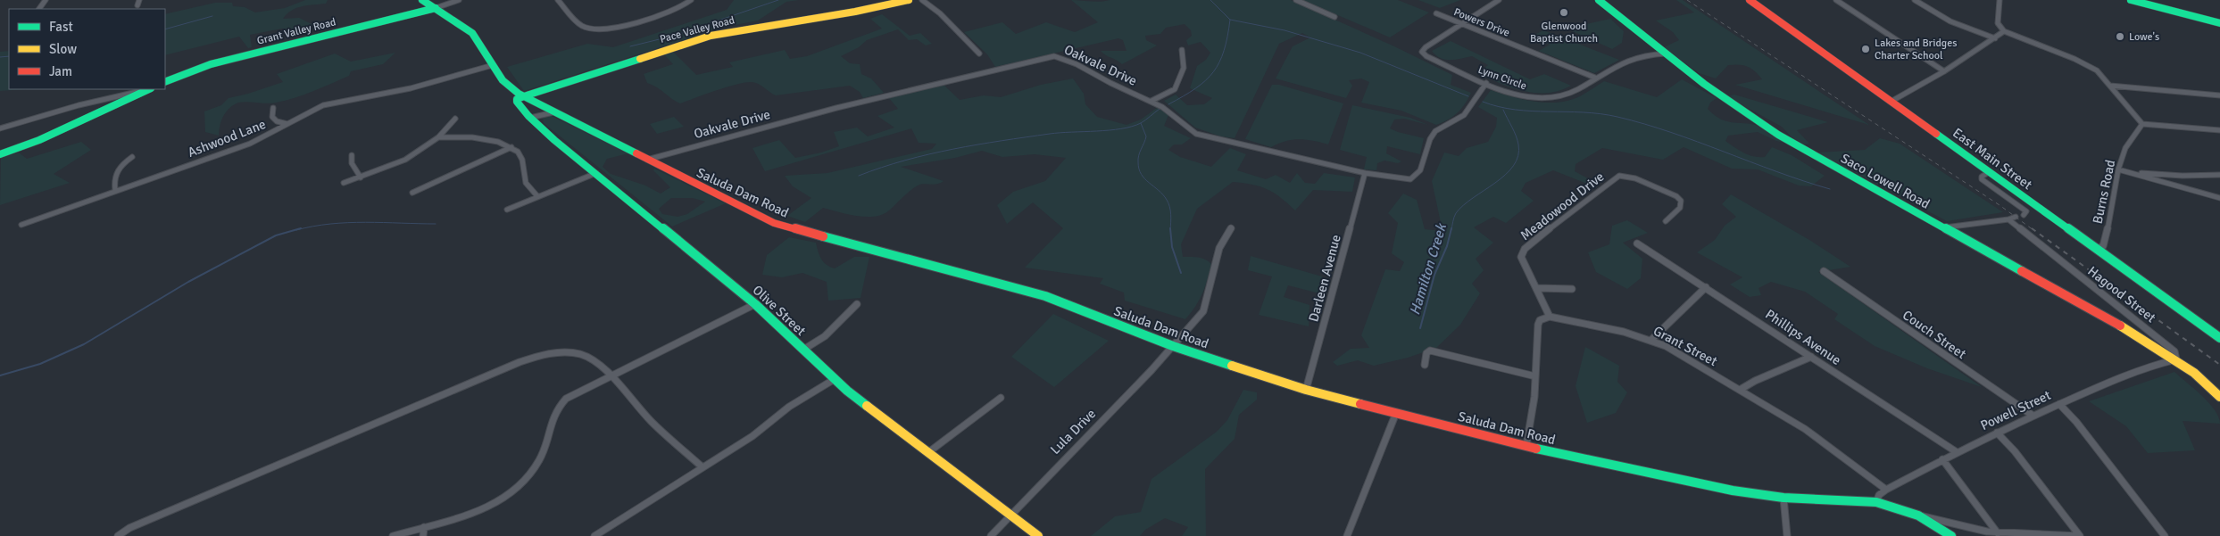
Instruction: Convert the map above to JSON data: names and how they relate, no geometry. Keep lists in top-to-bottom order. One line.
{"streets":{"main road":["Pace Valley Road","Grant Valley Road","East Main Street","Saco Lowell Road","Saluda Dam Road","Hagood Street","Olive Street"],"street":["Powers Drive","Oakvale Drive","Lynn Circle","Ashwood Lane","Burns Road","Meadowood Drive","Darleen Avenue","Couch Street","Phillips Avenue","Grant Street","Powell Street","Lula Drive"]},"crossings":[["Powers Drive","Lynn Circle"],["Pace Valley Road","Saluda Dam Road"],["Pace Valley Road","Olive Street"],["Grant Valley Road","Saluda Dam Road"],["Oakvale Drive","Lynn Circle"],["Oakvale Drive","Saluda Dam Road"],["Oakvale Drive","Darleen Avenue"],["Lynn Circle","Saco Lowell Road"],["Ashwood Lane","Saluda Dam Road"],["East Main Street","Burns Road"],["Saco Lowell Road","Hagood Street"],["Saco Lowell Road","Powell Street"],["Saluda Dam Road","Darleen Avenue"],["Saluda Dam Road","Olive Street"],["Saluda Dam Road","Powell Street"],["Saluda Dam Road","Lula Drive"],["Meadowood Drive","Grant Street"],["Hagood Street","Powell Street"],["Olive Street","Lula Drive"],["Couch Street","Powell Street"],["Phillips Avenue","Powell Street"],["Grant Street","Powell Street"]],"water":["Hamilton Creek"],"places":["Glenwood Baptist Church","Lowe's","Lakes and Bridges Charter School"],"legend":["Fast","Slow","Jam"]}
